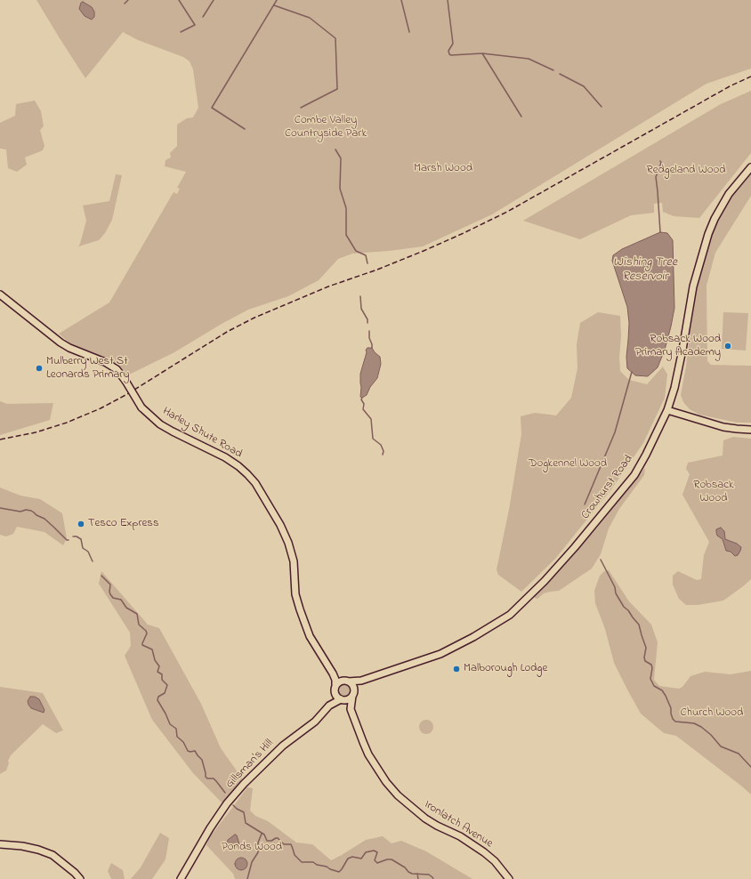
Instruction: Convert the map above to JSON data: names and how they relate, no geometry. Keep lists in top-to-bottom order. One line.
{"streets":{"main road":["Harley Shute Road","Crowhurst Road","Gillsman's Hill","Ironlatch Avenue"]},"crossings":[["Harley Shute Road","Crowhurst Road"],["Harley Shute Road","Gillsman's Hill"],["Harley Shute Road","Ironlatch Avenue"],["Crowhurst Road","Gillsman's Hill"],["Crowhurst Road","Ironlatch Avenue"],["Gillsman's Hill","Ironlatch Avenue"]],"water":["Wishing Tree Reservoir"],"parks":["Combe Valley Countryside Park","Marsh Wood","Redgeland Wood","Dogkennel Wood","Robsack Wood","Church Wood","Ponds Wood"],"places":["Robsack Wood Primary Academy","Mulberry West St Leonards Primary","Tesco Express","Malborough Lodge"]}
